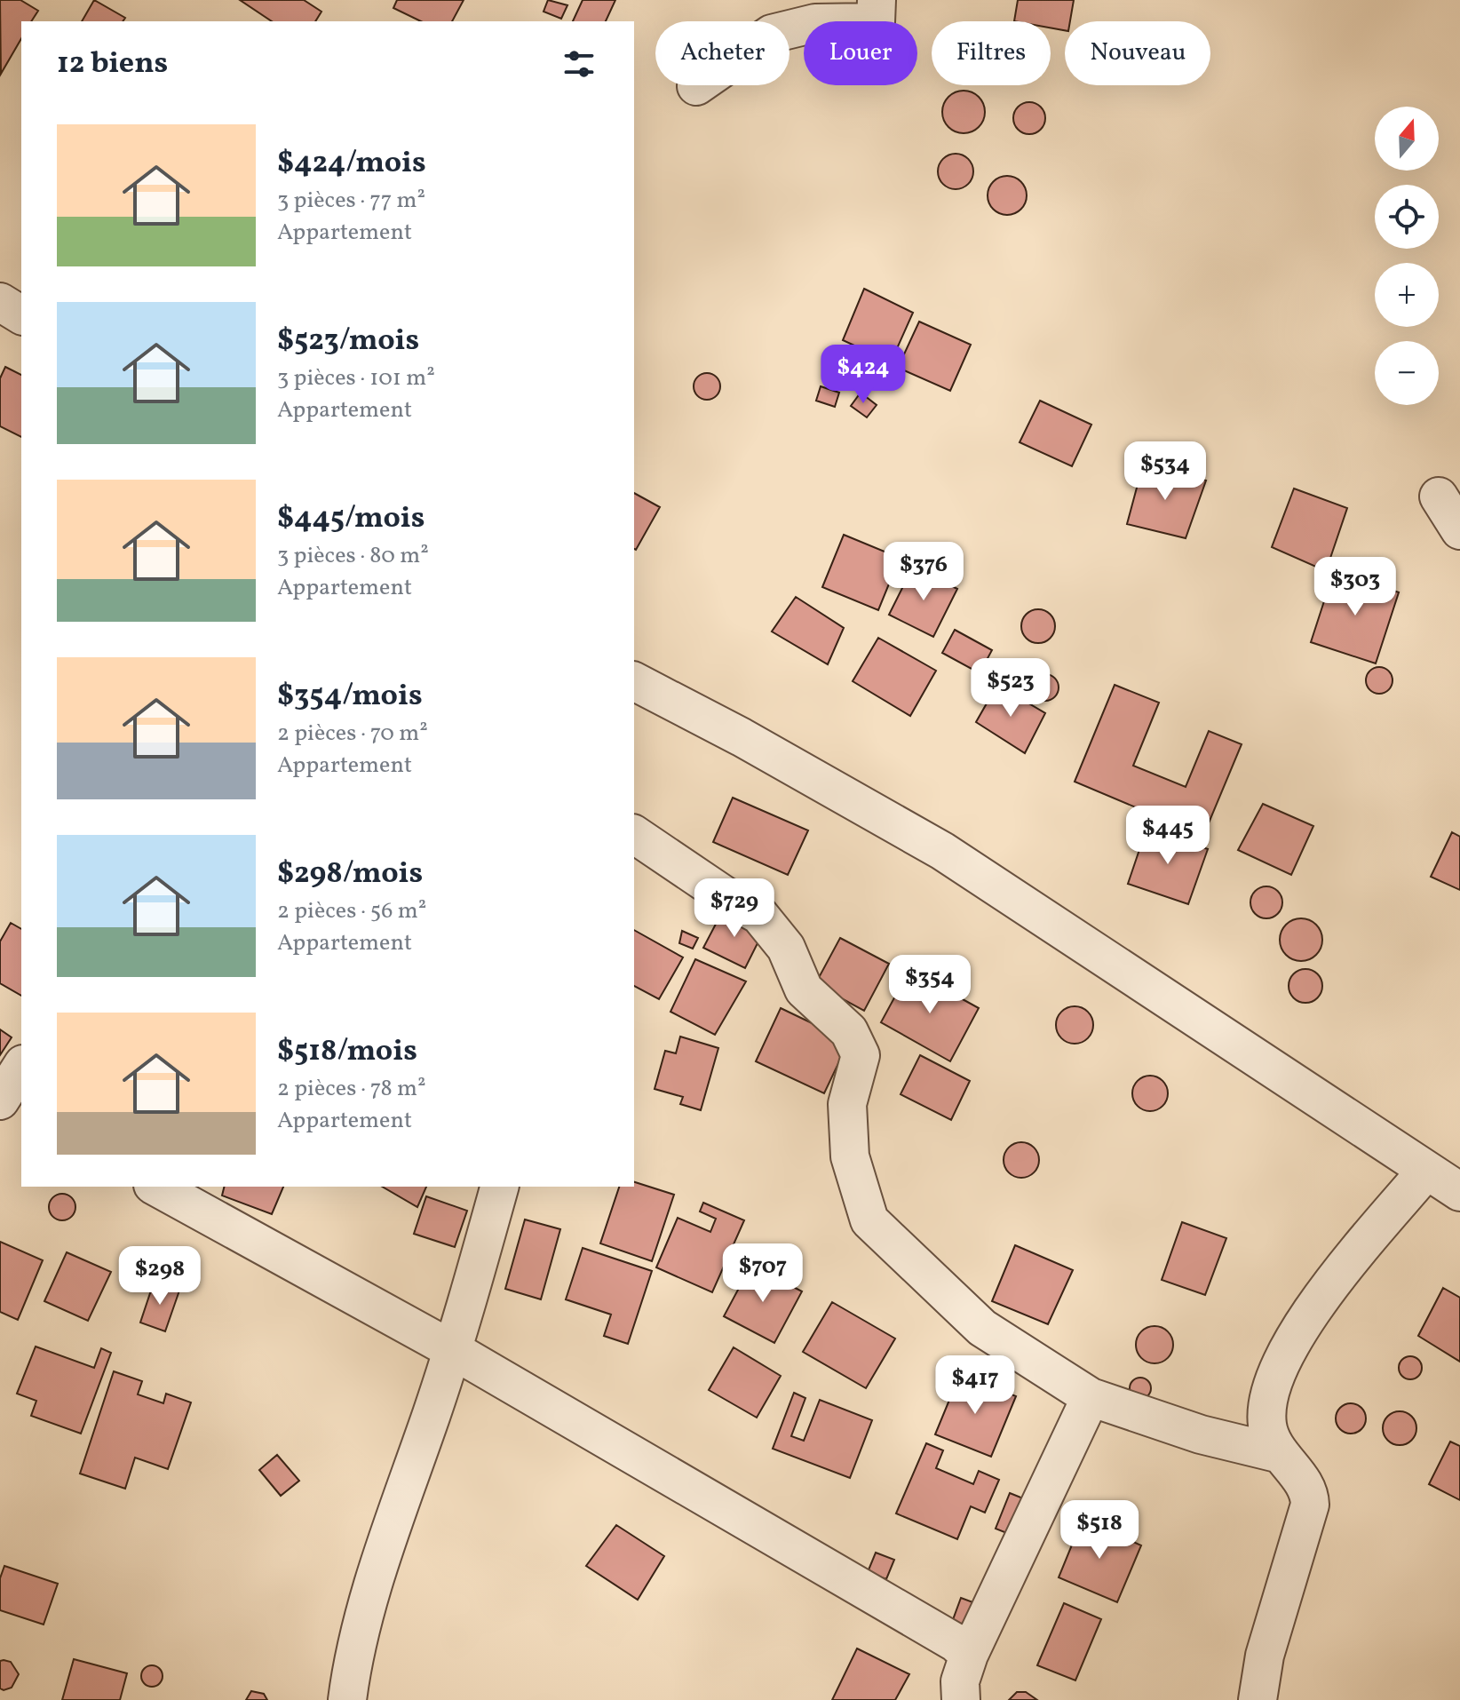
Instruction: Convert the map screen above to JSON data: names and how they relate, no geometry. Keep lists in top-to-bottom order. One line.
{"north":"top","page":{"chip":["Acheter","Louer","Filtres","Nouveau"],"heading":"12 biens","map_buttons":["+","−"],"list":[{"name":"$424/mois","note":"3 pièces · 77 m² · Appartement"},{"name":"$523/mois","note":"3 pièces · 101 m² · Appartement"},{"name":"$445/mois","note":"3 pièces · 80 m² · Appartement"},{"name":"$354/mois","note":"2 pièces · 70 m² · Appartement"},{"name":"$298/mois","note":"2 pièces · 56 m² · Appartement"},{"name":"$518/mois","note":"2 pièces · 78 m² · Appartement"}],"price":["$424","$534","$376","$303","$523","$445","$729","$354","$707","$298","$417","$518"]}}
